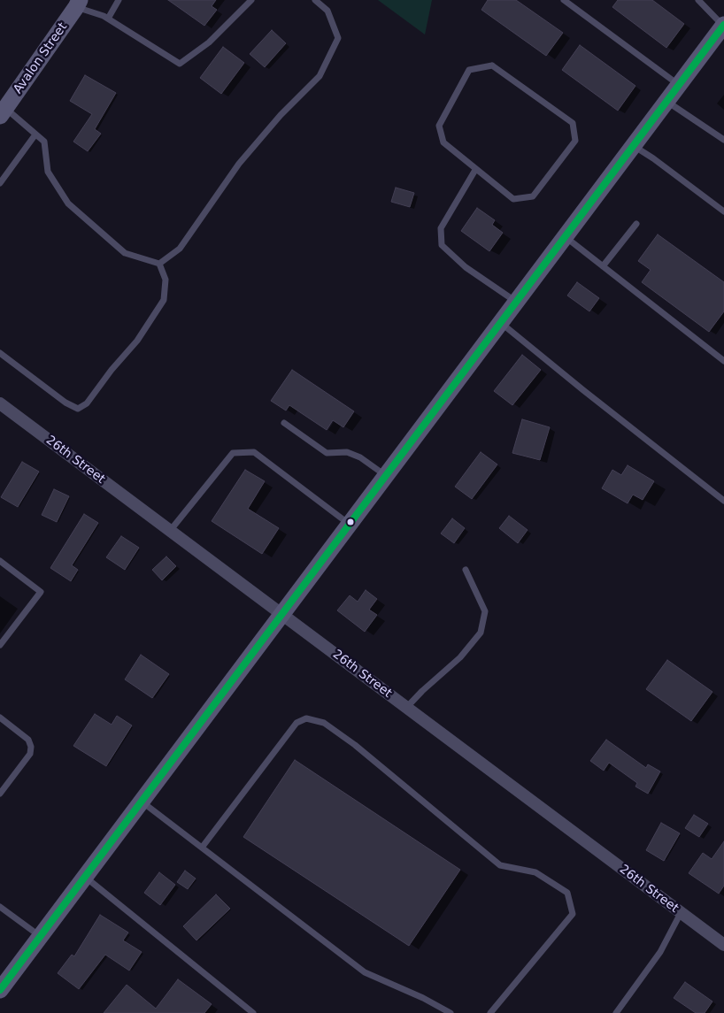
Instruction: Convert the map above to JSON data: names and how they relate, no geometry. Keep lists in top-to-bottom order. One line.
{"streets":{"main road":["Avalon Street"],"street":["26th Street"]}}
